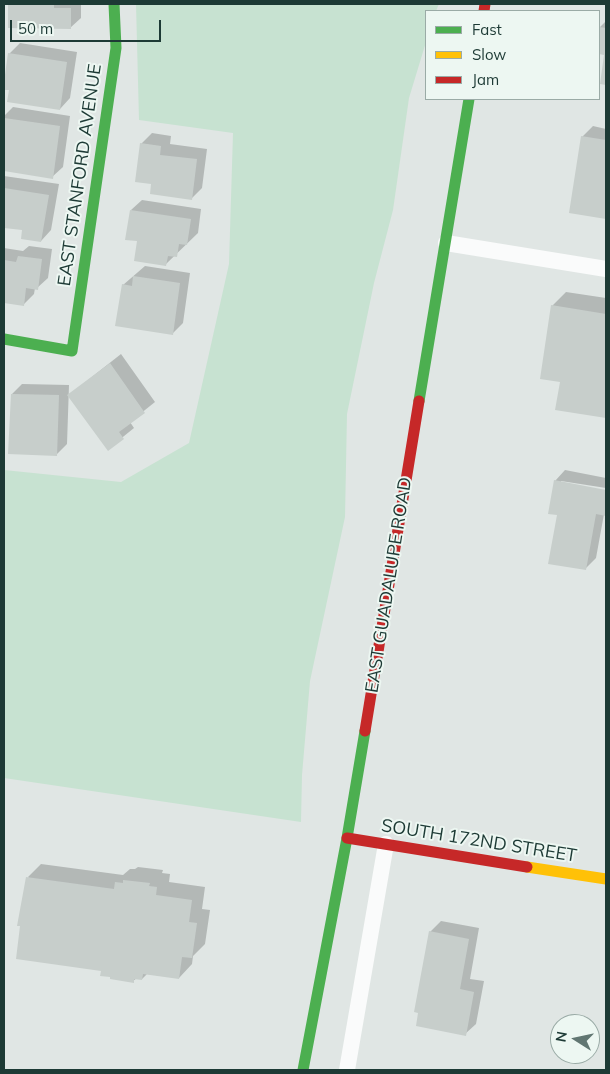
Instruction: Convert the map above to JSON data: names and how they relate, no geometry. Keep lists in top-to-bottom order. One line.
{"streets":{"main road":["EAST STANFORD AVENUE","EAST GUADALUPE ROAD","SOUTH 172ND STREET"]},"crossings":[["EAST GUADALUPE ROAD","SOUTH 172ND STREET"]],"legend":["Fast","Slow","Jam"],"scale_bar":"50 m","north":"left"}
